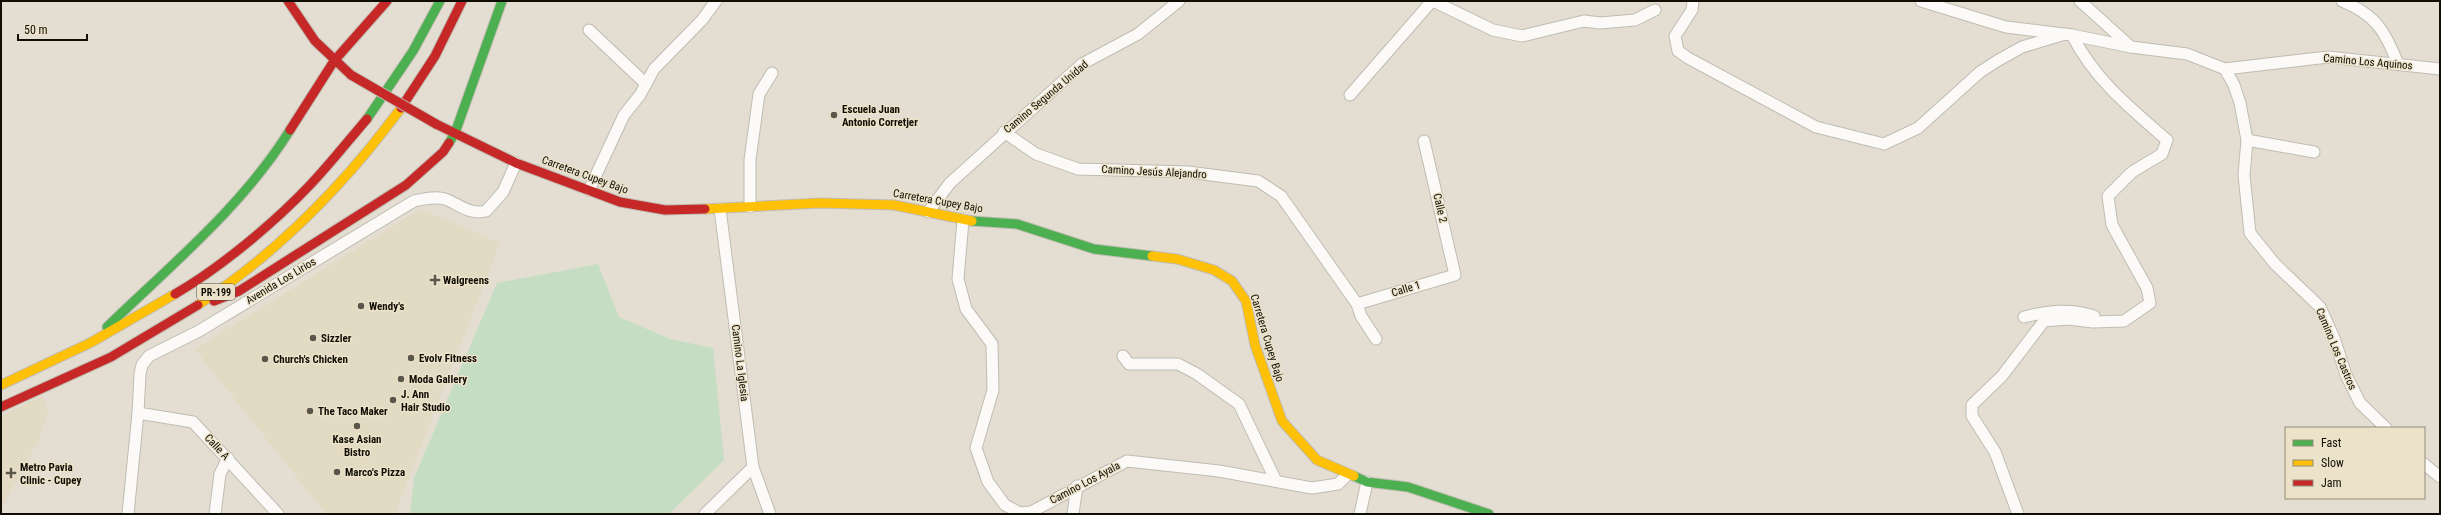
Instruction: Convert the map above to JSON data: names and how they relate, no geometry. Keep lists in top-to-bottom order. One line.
{"streets":{"main road":["Carretera Cupey Bajo","PR-199"],"street":["Camino Los Aquinos","Camino Segunda Unidad","Camino Jesús Alejandro","Calle 2","Avenida Los Lirios","Calle 1","Camino Los Castros","Camino La Iglesia","Calle A","Camino Los Ayala"]},"crossings":[["Camino Los Aquinos","Camino Los Castros"],["Camino Segunda Unidad","Camino Jesús Alejandro"],["Camino Segunda Unidad","Carretera Cupey Bajo"],["Camino Jesús Alejandro","Calle 1"],["Carretera Cupey Bajo","Avenida Los Lirios"],["Carretera Cupey Bajo","Camino La Iglesia"],["Carretera Cupey Bajo","Camino Los Ayala"],["Calle 2","Calle 1"],["Avenida Los Lirios","Calle A"]],"places":{"other":["Escuela Juan Antonio Corretjer","Wendy's","Sizzler","Evolv Fitness","Church's Chicken","Moda Gallery","J. Ann Hair Studio","The Taco Maker","Kase Asian Bistro","Marco's Pizza"],"health":["Walgreens","Metro Pavia Clinic - Cupey"]},"legend":["Fast","Slow","Jam"],"scale_bar":"50 m"}
